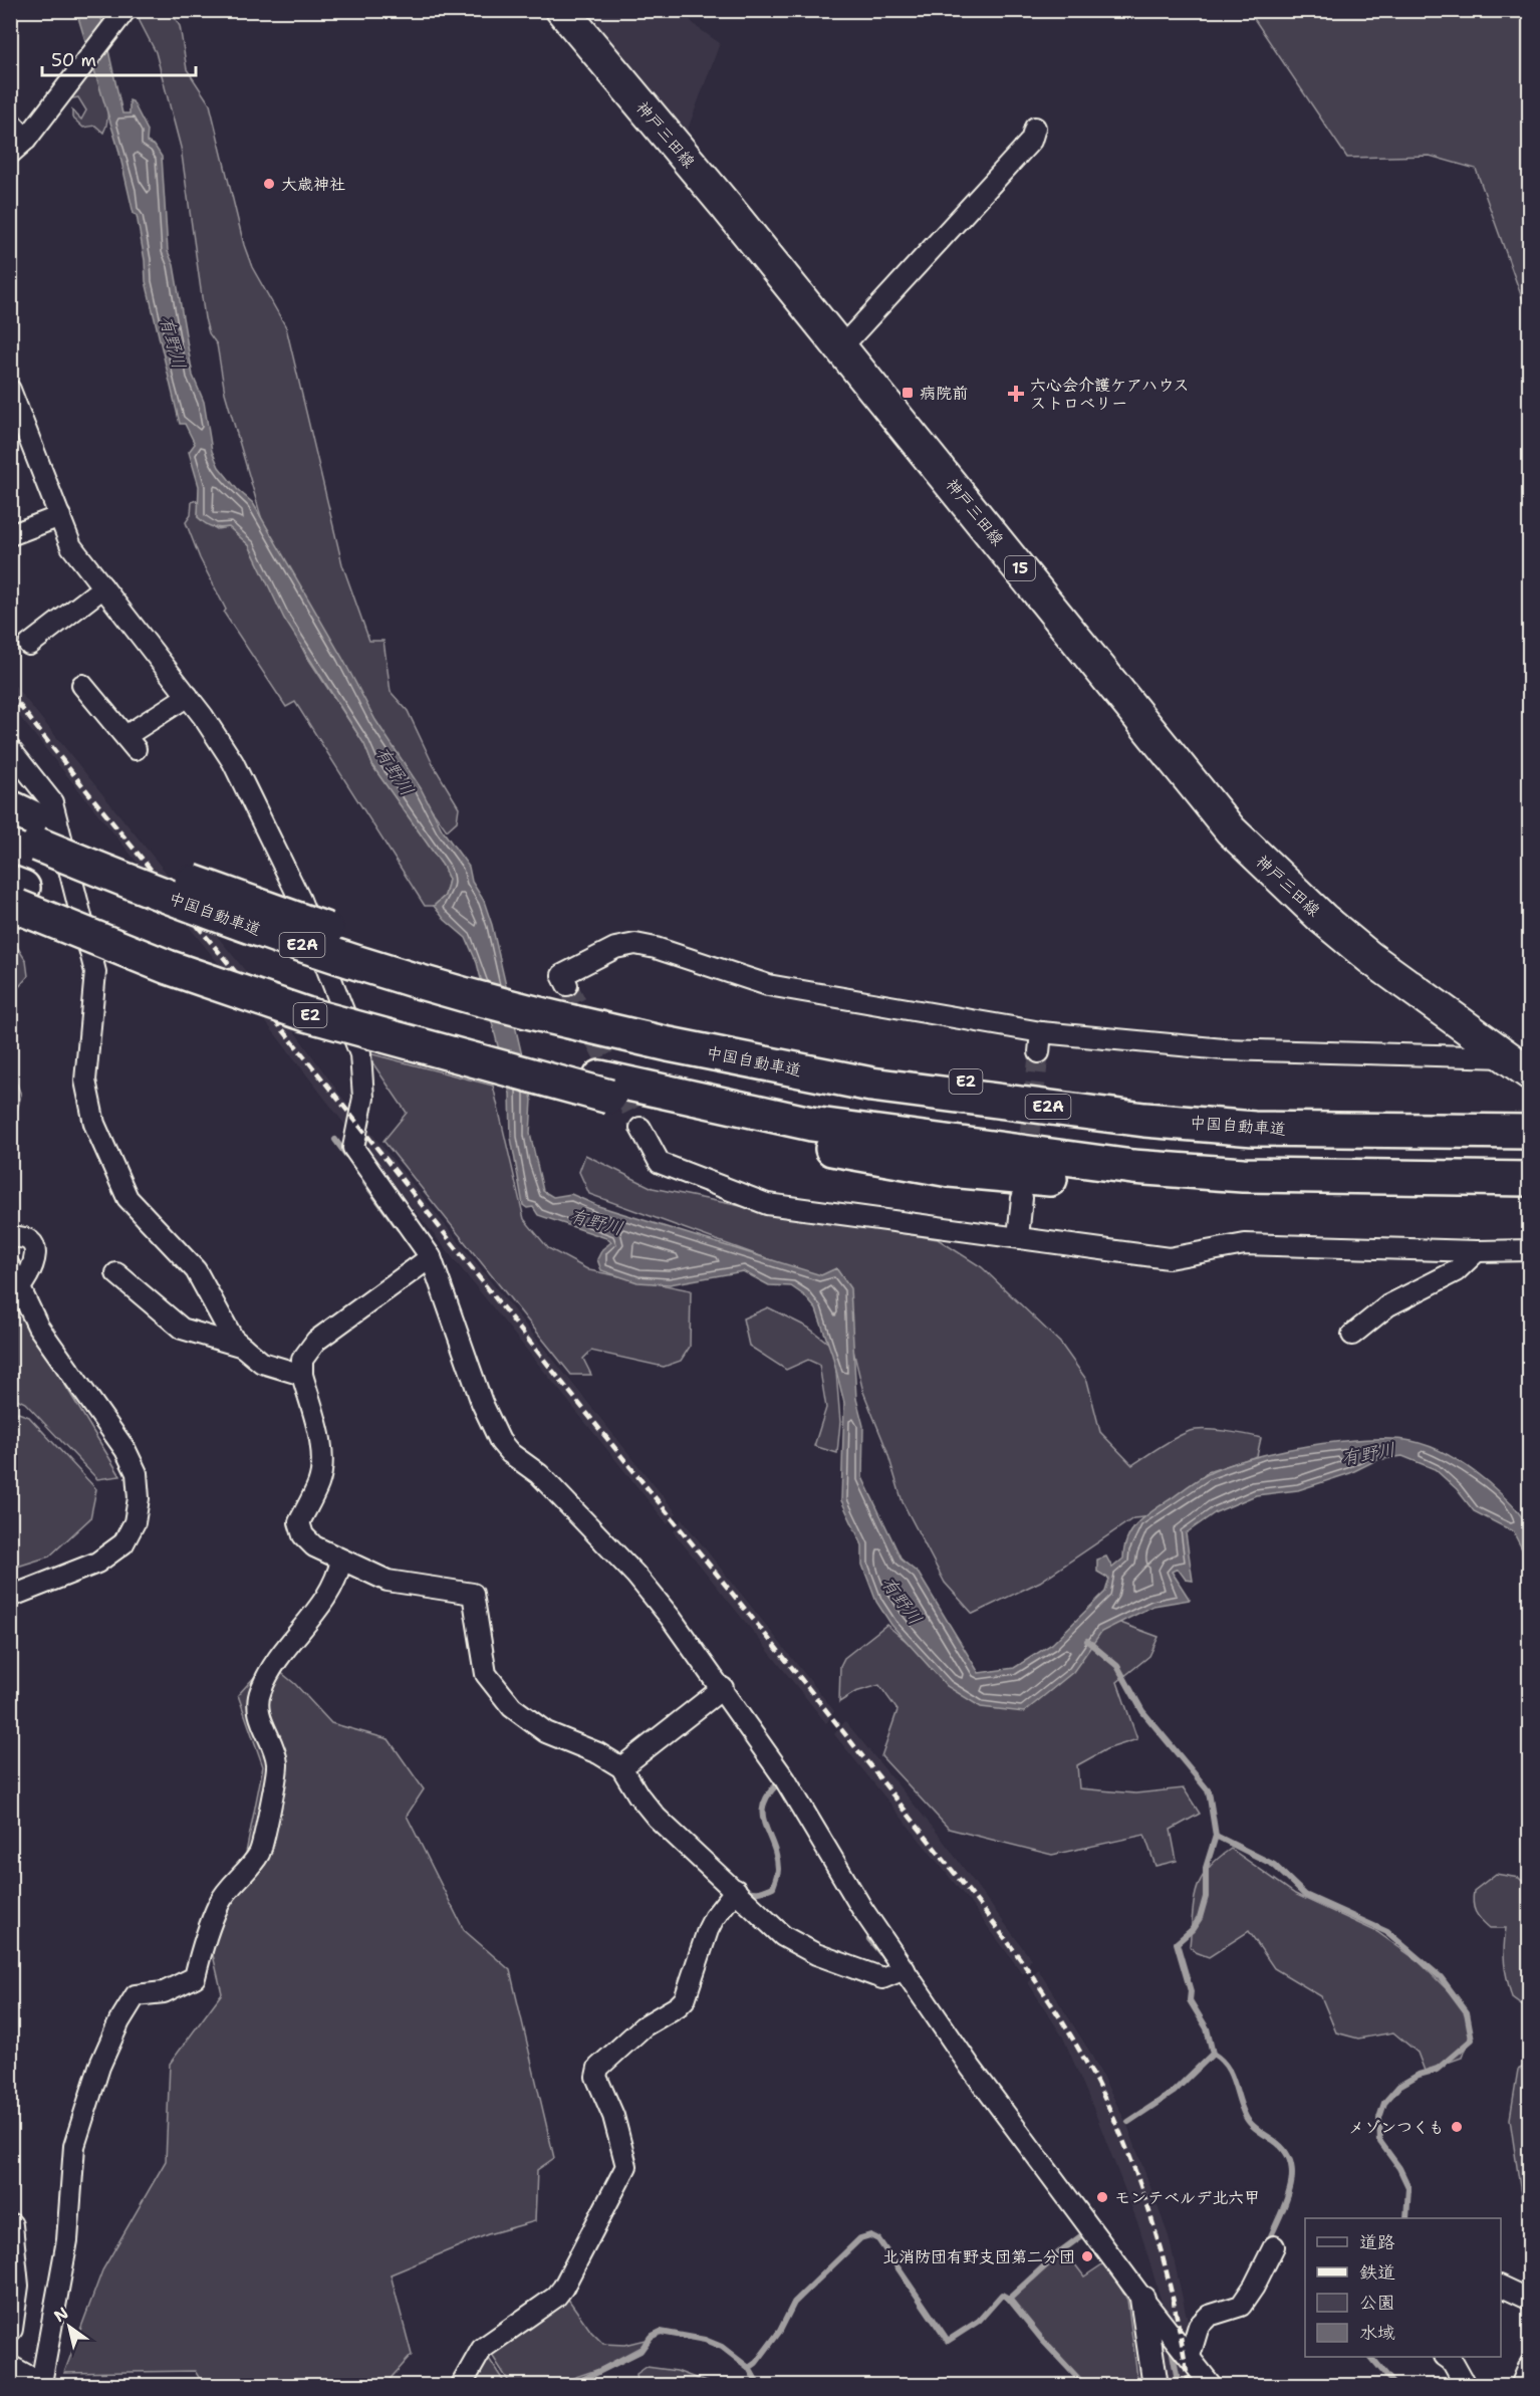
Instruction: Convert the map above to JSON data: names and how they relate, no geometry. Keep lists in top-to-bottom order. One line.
{"streets":{"highway":["中国自動車道","E2A"],"main road":["神戸三田線","15"]},"water":["有野川"],"places":{"other":["大歳神社","メゾンつくも","モンテベルデ北六甲","北消防団有野支団第二分団"],"transit":["病院前"],"health":["六心会介護ケアハウス ストロベリー"]},"legend":["道路","鉄道","公園","水域"],"scale_bar":"50 m","north":"top left"}
